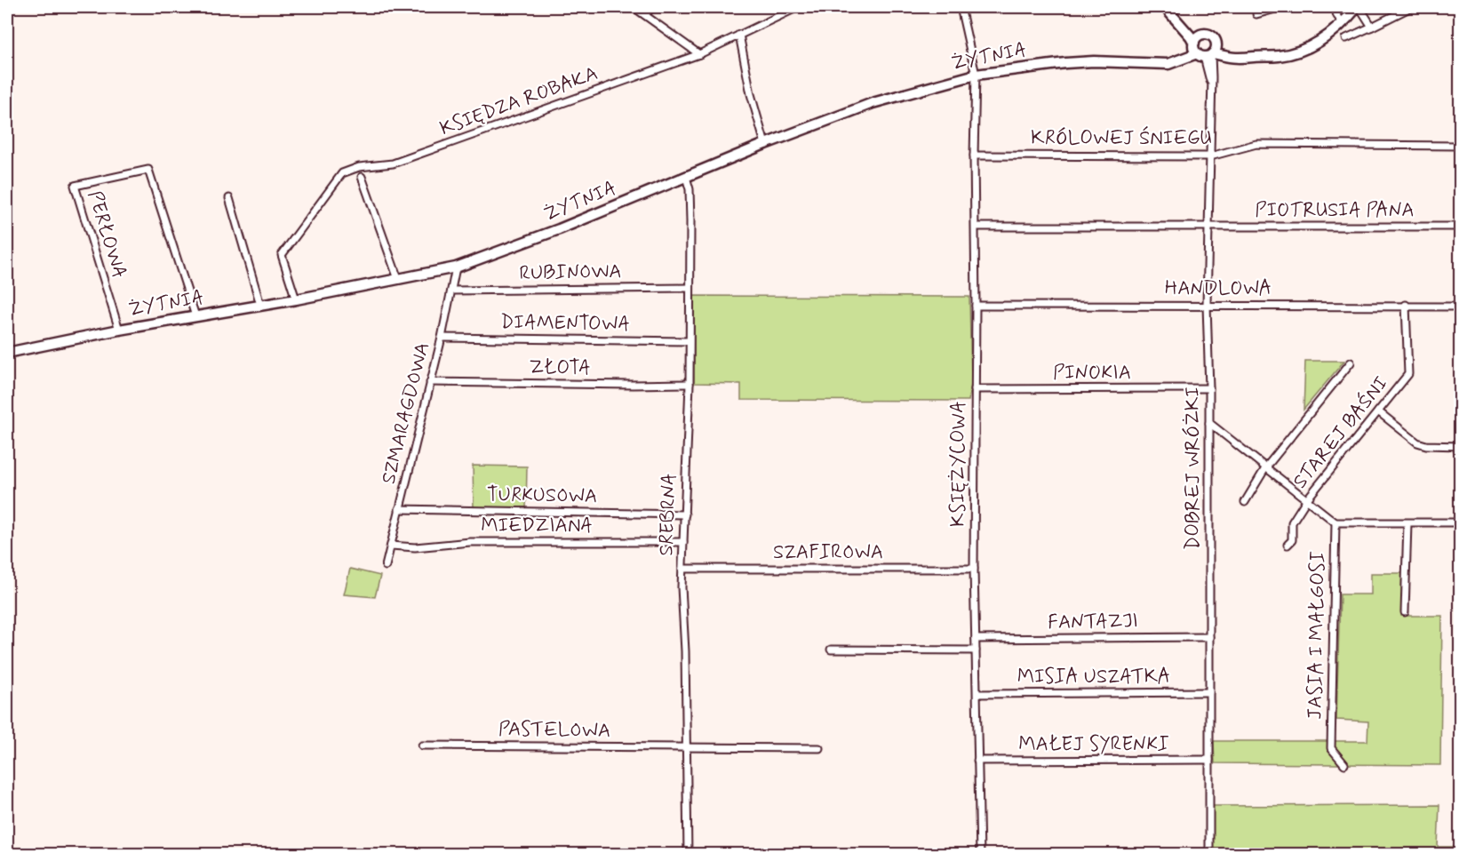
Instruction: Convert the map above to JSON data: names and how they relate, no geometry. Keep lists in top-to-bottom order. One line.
{"streets":{"street":["ŻYTNIA","KSIĘDZA ROBAKA","KRÓLOWEJ ŚNIEGU","PIOTRUSIA PANA","PERŁOWA","RUBINOWA","HANDLOWA","DIAMENTOWA","ZŁOTA","PINOKIA","SZMARAGDOWA","STAREJ BAŚNI","KSIĘŻYCOWA","DOBREJ WRÓŻKI","TURKUSOWA","SREBRNA","MIEDZIANA","SZAFIROWA","FANTAZJI","JASIA I MAŁGOSI","MISIA USZATKA","PASTELOWA","MAŁEJ SYRENKI"]},"crossings":[["ŻYTNIA","KSIĘDZA ROBAKA"],["ŻYTNIA","PERŁOWA"],["ŻYTNIA","SZMARAGDOWA"],["ŻYTNIA","KSIĘŻYCOWA"],["ŻYTNIA","DOBREJ WRÓŻKI"],["ŻYTNIA","SREBRNA"],["KRÓLOWEJ ŚNIEGU","KSIĘŻYCOWA"],["KRÓLOWEJ ŚNIEGU","DOBREJ WRÓŻKI"],["PIOTRUSIA PANA","KSIĘŻYCOWA"],["PIOTRUSIA PANA","DOBREJ WRÓŻKI"],["RUBINOWA","SZMARAGDOWA"],["RUBINOWA","SREBRNA"],["HANDLOWA","STAREJ BAŚNI"],["HANDLOWA","KSIĘŻYCOWA"],["HANDLOWA","DOBREJ WRÓŻKI"],["DIAMENTOWA","SZMARAGDOWA"],["DIAMENTOWA","SREBRNA"],["ZŁOTA","SZMARAGDOWA"],["ZŁOTA","SREBRNA"],["PINOKIA","KSIĘŻYCOWA"],["PINOKIA","DOBREJ WRÓŻKI"],["SZMARAGDOWA","TURKUSOWA"],["SZMARAGDOWA","MIEDZIANA"],["KSIĘŻYCOWA","SZAFIROWA"],["KSIĘŻYCOWA","FANTAZJI"],["KSIĘŻYCOWA","MISIA USZATKA"],["KSIĘŻYCOWA","MAŁEJ SYRENKI"],["DOBREJ WRÓŻKI","FANTAZJI"],["DOBREJ WRÓŻKI","MISIA USZATKA"],["DOBREJ WRÓŻKI","MAŁEJ SYRENKI"],["TURKUSOWA","SREBRNA"],["SREBRNA","MIEDZIANA"],["SREBRNA","SZAFIROWA"],["SREBRNA","PASTELOWA"]]}
